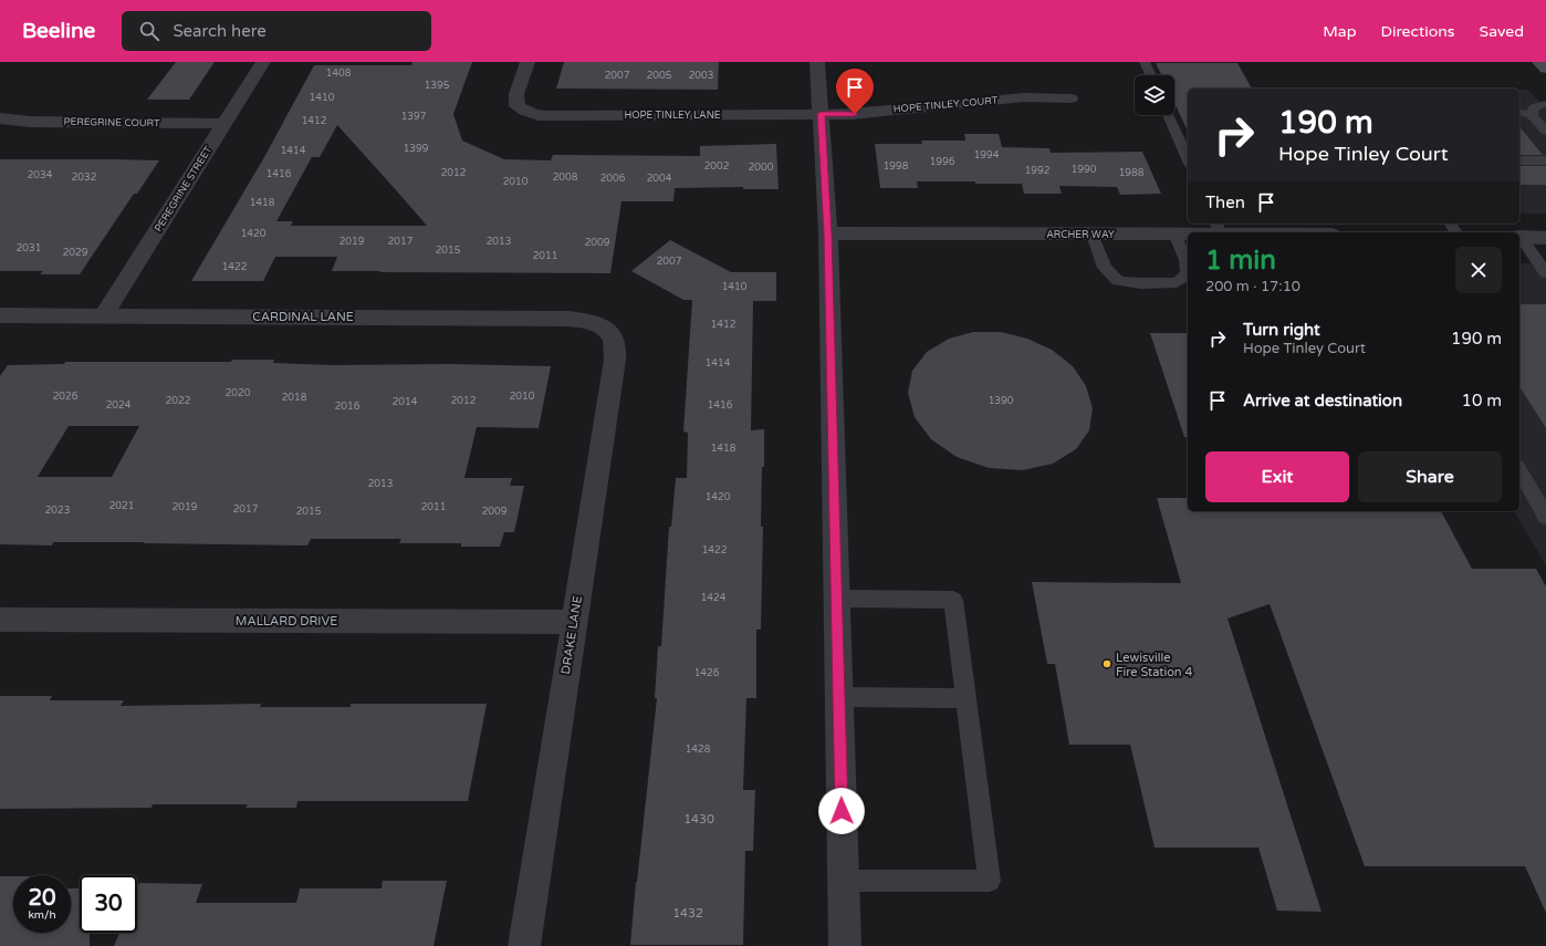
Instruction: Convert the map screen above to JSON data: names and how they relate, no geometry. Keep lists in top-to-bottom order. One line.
{"streets":{"street":["HOPE TINLEY COURT","HOPE TINLEY LANE","PEREGRINE COURT","PEREGRINE STREET","ARCHER WAY","CARDINAL LANE","MALLARD DRIVE","DRAKE LANE"]},"crossings":[["HOPE TINLEY COURT","HOPE TINLEY LANE"],["PEREGRINE COURT","PEREGRINE STREET"],["PEREGRINE STREET","CARDINAL LANE"],["CARDINAL LANE","DRAKE LANE"],["MALLARD DRIVE","DRAKE LANE"]],"places":["Lewisville Fire Station 4"],"house_numbers":["1408","2007","2005","2003","1395","1410","1397","1412","1399","1414","1994","1996","2002","1998","2000","1990","1992","2012","1988","1416","2034","2032","2008","2006","2004","2010","1418","1420","2019","2017","2013","2009","2031","2015","2029","2011","2007","1422","1410","1412","1414","2020","2026","2010","2018","2022","2012","1390","2014","2024","1416","2016","1418","2013","1420","2021","2019","2011","2017","2023","2015","2009","1422","1424","1426","1428","1430","1432"],"page":{"header":"Beeline","search":"Search here","nav":["Map","Directions","Saved"],"turn":["190 m","Hope Tinley Court"],"then":"Then","heading":["1 min","200 m · 17:10"],"list":[{"name":"Turn right","note":"Hope Tinley Court","value":"190 m"},{"name":"Arrive at destination","value":"10 m"}],"buttons":["Exit","Share"],"speed":"20 km/h","limit":"30"}}
